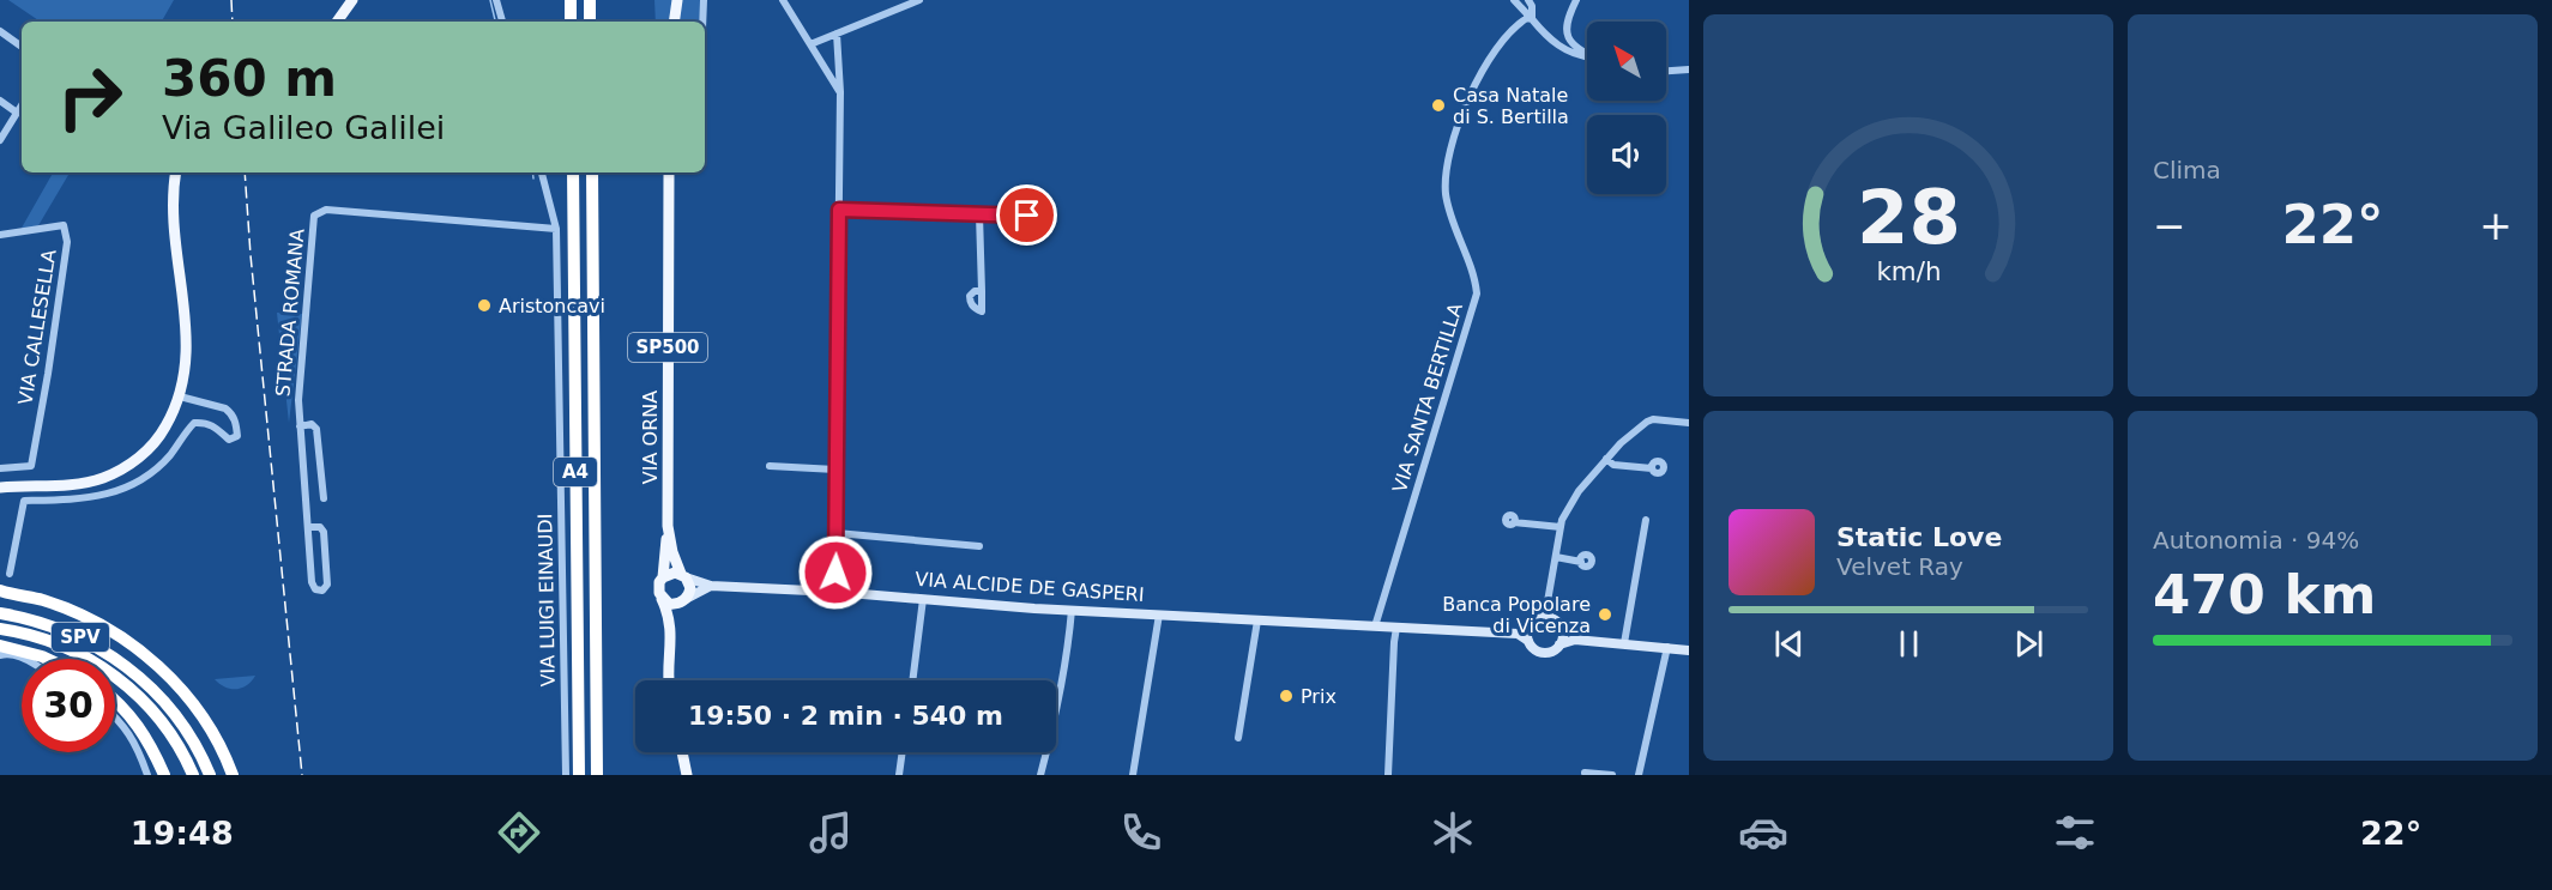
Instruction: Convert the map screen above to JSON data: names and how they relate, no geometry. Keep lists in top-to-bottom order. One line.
{"streets":{"highway":["A4","SPV"],"main road":["SP500","VIA ORNA","VIA ALCIDE DE GASPERI"],"street":["STRADA ROMANA","VIA CALLESELLA","VIA SANTA BERTILLA","VIA LUIGI EINAUDI"]},"crossings":[["STRADA ROMANA","VIA LUIGI EINAUDI"],["SP500","VIA ORNA"],["VIA SANTA BERTILLA","VIA ALCIDE DE GASPERI"]],"places":["Casa Natale di S. Bertilla","Aristoncavi","Banca Popolare di Vicenza","Prix"],"north":"top left","page":{"tile":["Clima",["Autonomia · 94%","470 km"]],"turn":["360 m","Via Galileo Galilei"],"heat":["−","22°","+"],"song":["Static Love","Velvet Ray"],"limit":"30","trip":"19:50 · 2 min · 540 m","tabs":["19:48","22°"],"gauge":["28","km/h"]}}
